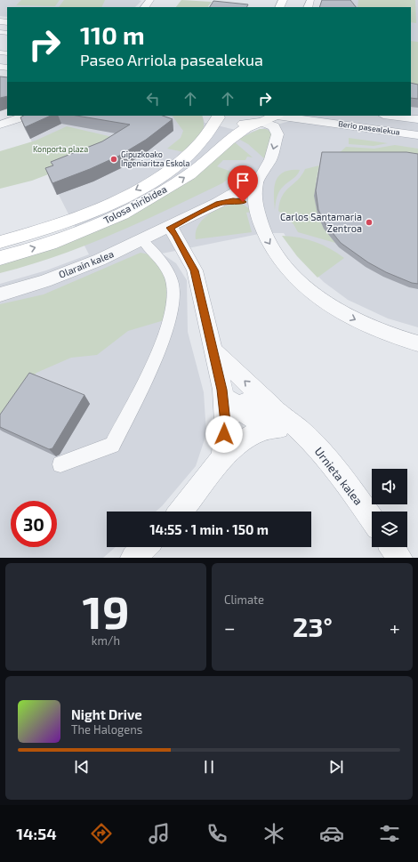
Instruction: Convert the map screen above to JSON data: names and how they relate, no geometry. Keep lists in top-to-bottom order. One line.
{"streets":{"main road":["Tolosa hiribidea"],"street":["Berio pasealekua","Olarain kalea","Urnieta kalea"]},"parks":["Konporta plaza"],"places":["Gipuzkoako Ingeniaritza Eskola","Carlos Santamaria Zentroa"],"page":{"turn":["110 m","Paseo Arriola pasealekua"],"limit":"30","trip":"14:55 · 1 min · 150 m","tile":[["19","km/h"],"Climate"],"heat":["−","23°","+"],"song":["Night Drive","The Halogens"],"tabs":"14:54"}}
